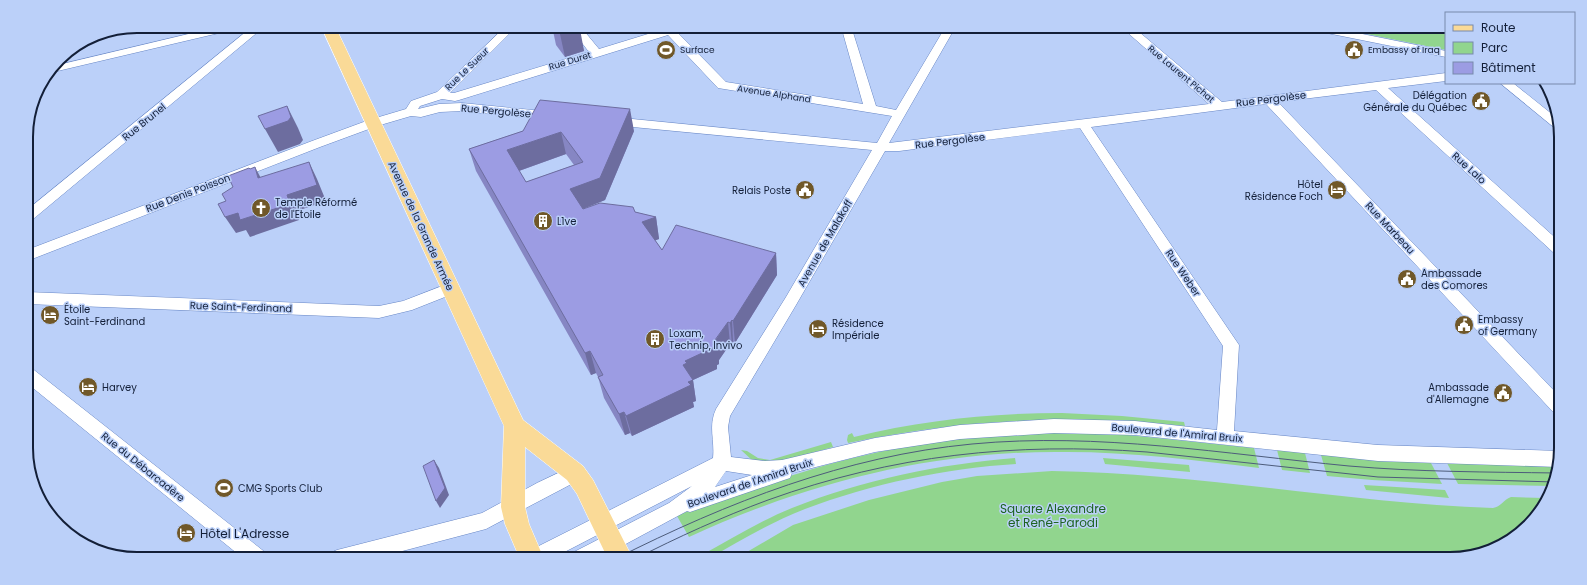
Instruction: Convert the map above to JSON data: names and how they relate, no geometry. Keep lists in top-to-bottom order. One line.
{"streets":{"main road":["Avenue de la Grande Armée"],"street":["Rue Duret","Rue Le Sueur","Rue Laurent Pichat","Avenue Alphand","Rue Pergolèse","Rue Brunel","Rue Lalo","Rue Denis Poisson","Rue Marbeau","Avenue de Malakoff","Rue Weber","Rue Saint-Ferdinand","Boulevard de l'Amiral Bruix","Rue du Débarcadère"]},"crossings":[["Rue Duret","Rue Le Sueur"],["Rue Duret","Rue Pergolèse"],["Rue Duret","Rue Denis Poisson"],["Rue Le Sueur","Rue Pergolèse"],["Rue Le Sueur","Rue Denis Poisson"],["Rue Laurent Pichat","Rue Pergolèse"],["Avenue Alphand","Avenue de Malakoff"],["Rue Pergolèse","Rue Lalo"],["Rue Pergolèse","Rue Denis Poisson"],["Rue Pergolèse","Rue Marbeau"],["Rue Pergolèse","Avenue de Malakoff"],["Rue Pergolèse","Rue Weber"],["Rue Denis Poisson","Avenue de la Grande Armée"],["Avenue de la Grande Armée","Rue Saint-Ferdinand"],["Avenue de Malakoff","Boulevard de l'Amiral Bruix"],["Rue Weber","Boulevard de l'Amiral Bruix"]],"parks":["Square Alexandre et René-Parodi"],"places":{"sports":["Surface","CMG Sports Club"],"public building":["Embassy of Iraq","Délégation Générale du Québec","Relais Poste","Ambassade des Comores","Embassy of Germany","Ambassade d'Allemagne"],"hotel":["Hôtel Résidence Foch","Étoile Saint-Ferdinand","Résidence Impériale","Harvey","Hôtel L'Adresse"],"church":["Temple Réformé de l'Etoile"],"building":["L1ve","Loxam, Technip, Invivo"]},"legend":["Route","Parc","Bâtiment"]}
